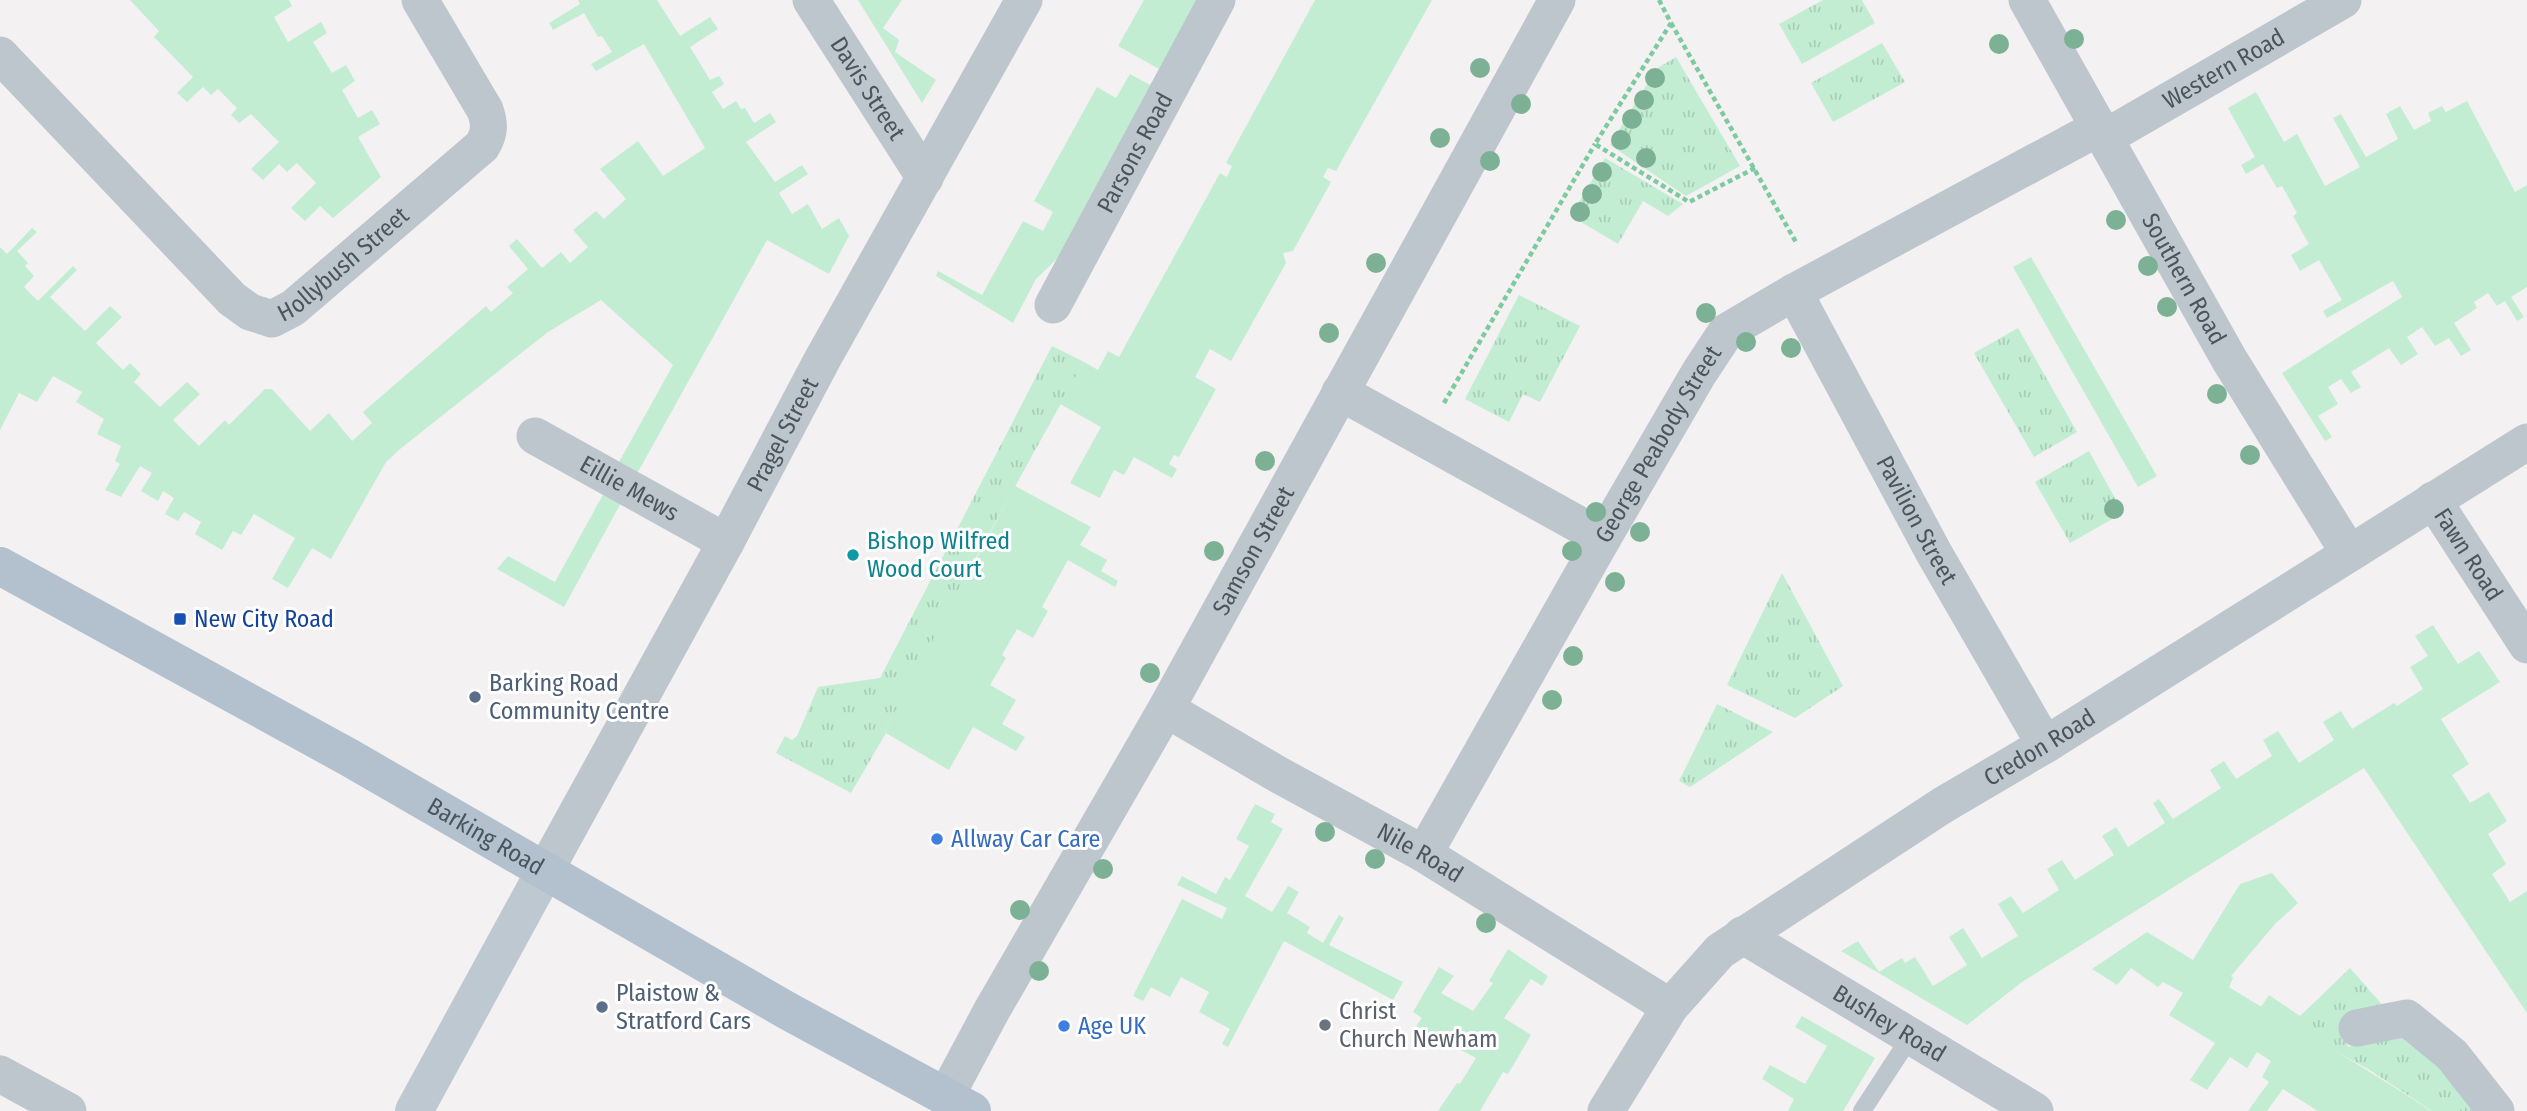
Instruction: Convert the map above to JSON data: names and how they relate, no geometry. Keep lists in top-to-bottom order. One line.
{"streets":{"main road":["Barking Road"],"street":["Western Road","Davis Street","Parsons Road","Hollybush Street","Southern Road","Pragel Street","George Peabody Street","Eillie Mews","Pavilion Street","Samson Street","Fawn Road","Credon Road","Nile Road","Bushey Road"]},"crossings":[["Western Road","Southern Road"],["Western Road","George Peabody Street"],["Davis Street","Pragel Street"],["Southern Road","George Peabody Street"],["Southern Road","Credon Road"],["Pragel Street","Eillie Mews"],["Pragel Street","Barking Road"],["George Peabody Street","Pavilion Street"],["George Peabody Street","Nile Road"],["Pavilion Street","Credon Road"],["Samson Street","Barking Road"],["Samson Street","Nile Road"],["Fawn Road","Credon Road"],["Credon Road","Nile Road"],["Credon Road","Bushey Road"]],"places":{"other":["Bishop Wilfred Wood Court","Barking Road Community Centre","Allway Car Care","Plaistow & Stratford Cars","Christ Church Newham","Age UK"],"transit":["New City Road"]}}
